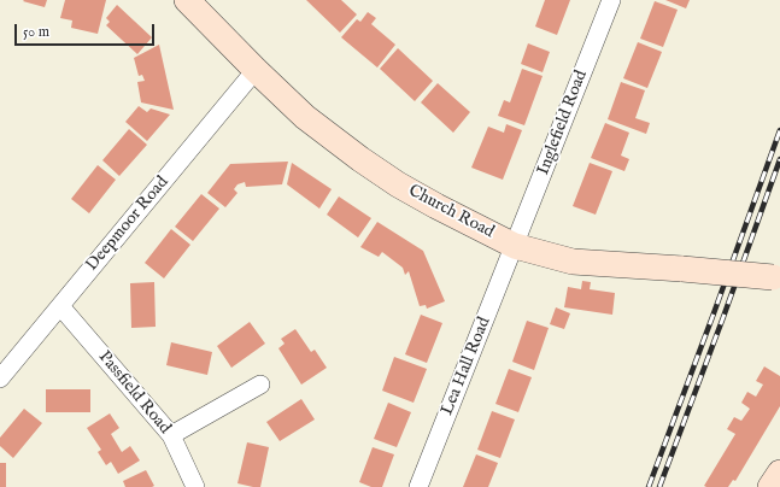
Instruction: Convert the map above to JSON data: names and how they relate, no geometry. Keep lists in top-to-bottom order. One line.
{"streets":{"street":["Inglefield Road","Church Road","Deepmoor Road","Lea Hall Road","Passfield Road"]},"crossings":[["Inglefield Road","Church Road"],["Inglefield Road","Lea Hall Road"],["Church Road","Deepmoor Road"],["Church Road","Lea Hall Road"],["Deepmoor Road","Passfield Road"]],"scale_bar":"50 m"}
